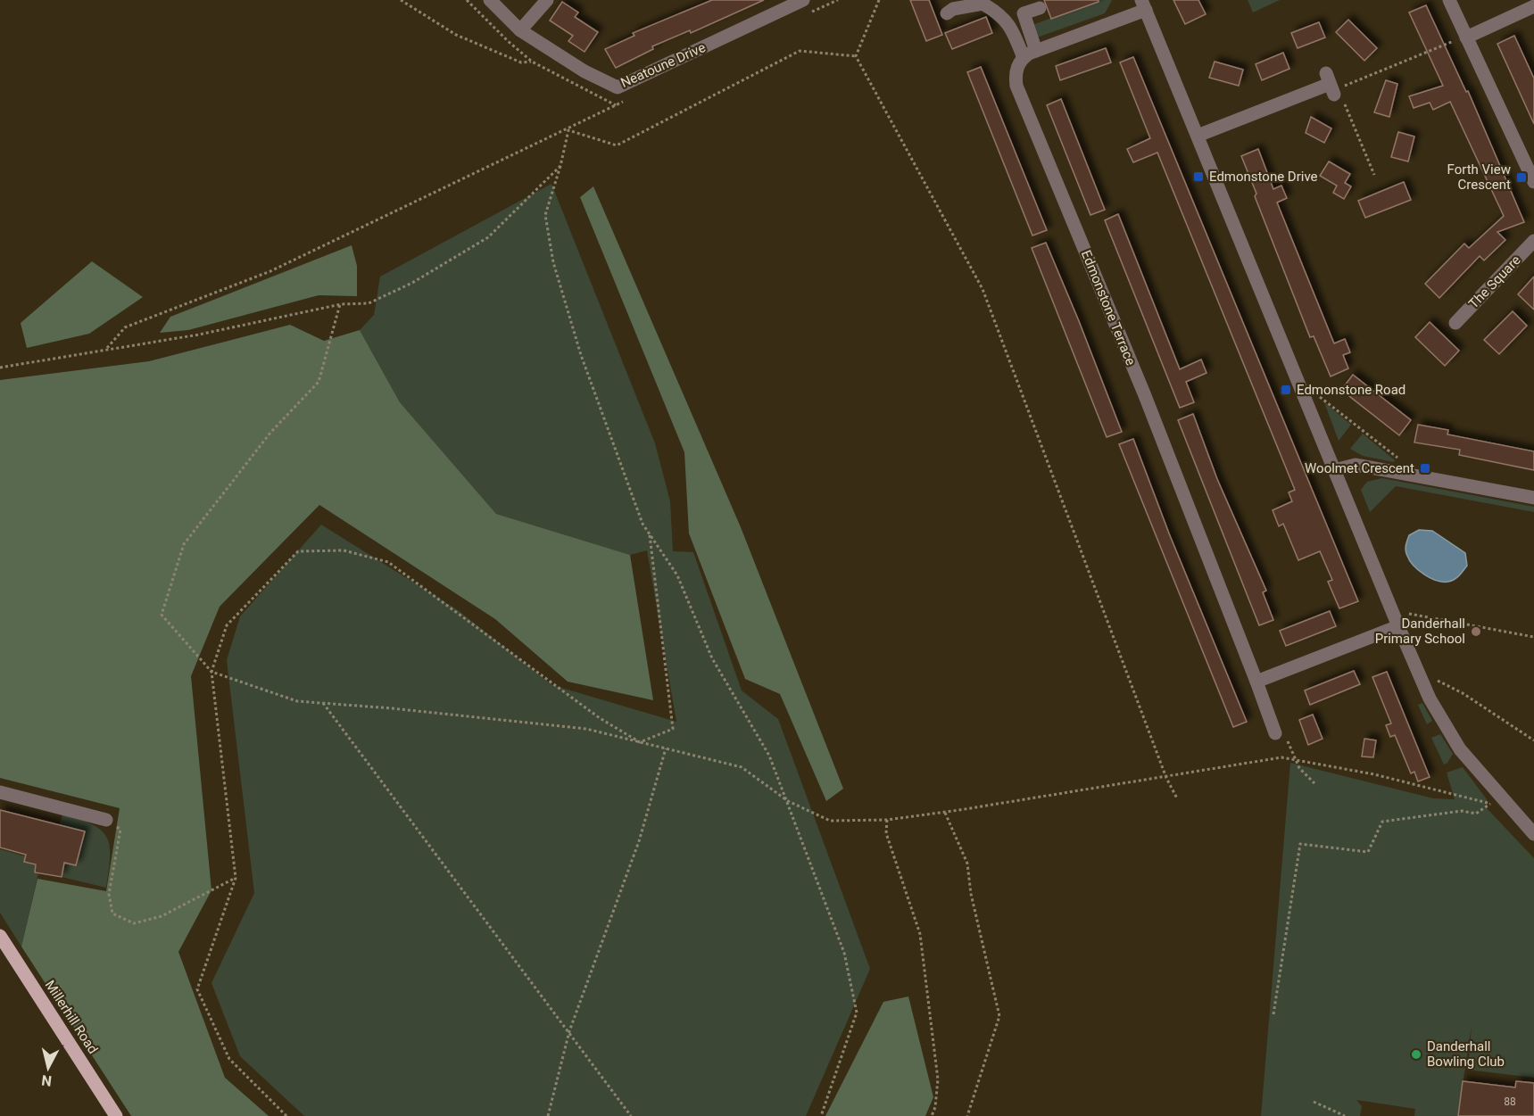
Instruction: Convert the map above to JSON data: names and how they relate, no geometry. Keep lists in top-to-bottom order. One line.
{"streets":{"main road":["Millerhill Road"],"street":["Neatoune Drive","The Square","Edmonstone Terrace"]},"places":{"transit":["Edmonstone Drive","Forth View Crescent","Edmonstone Road","Woolmet Crescent"],"other":["Danderhall Primary School","Danderhall Bowling Club"]},"house_numbers":["88"],"north":"bottom"}
